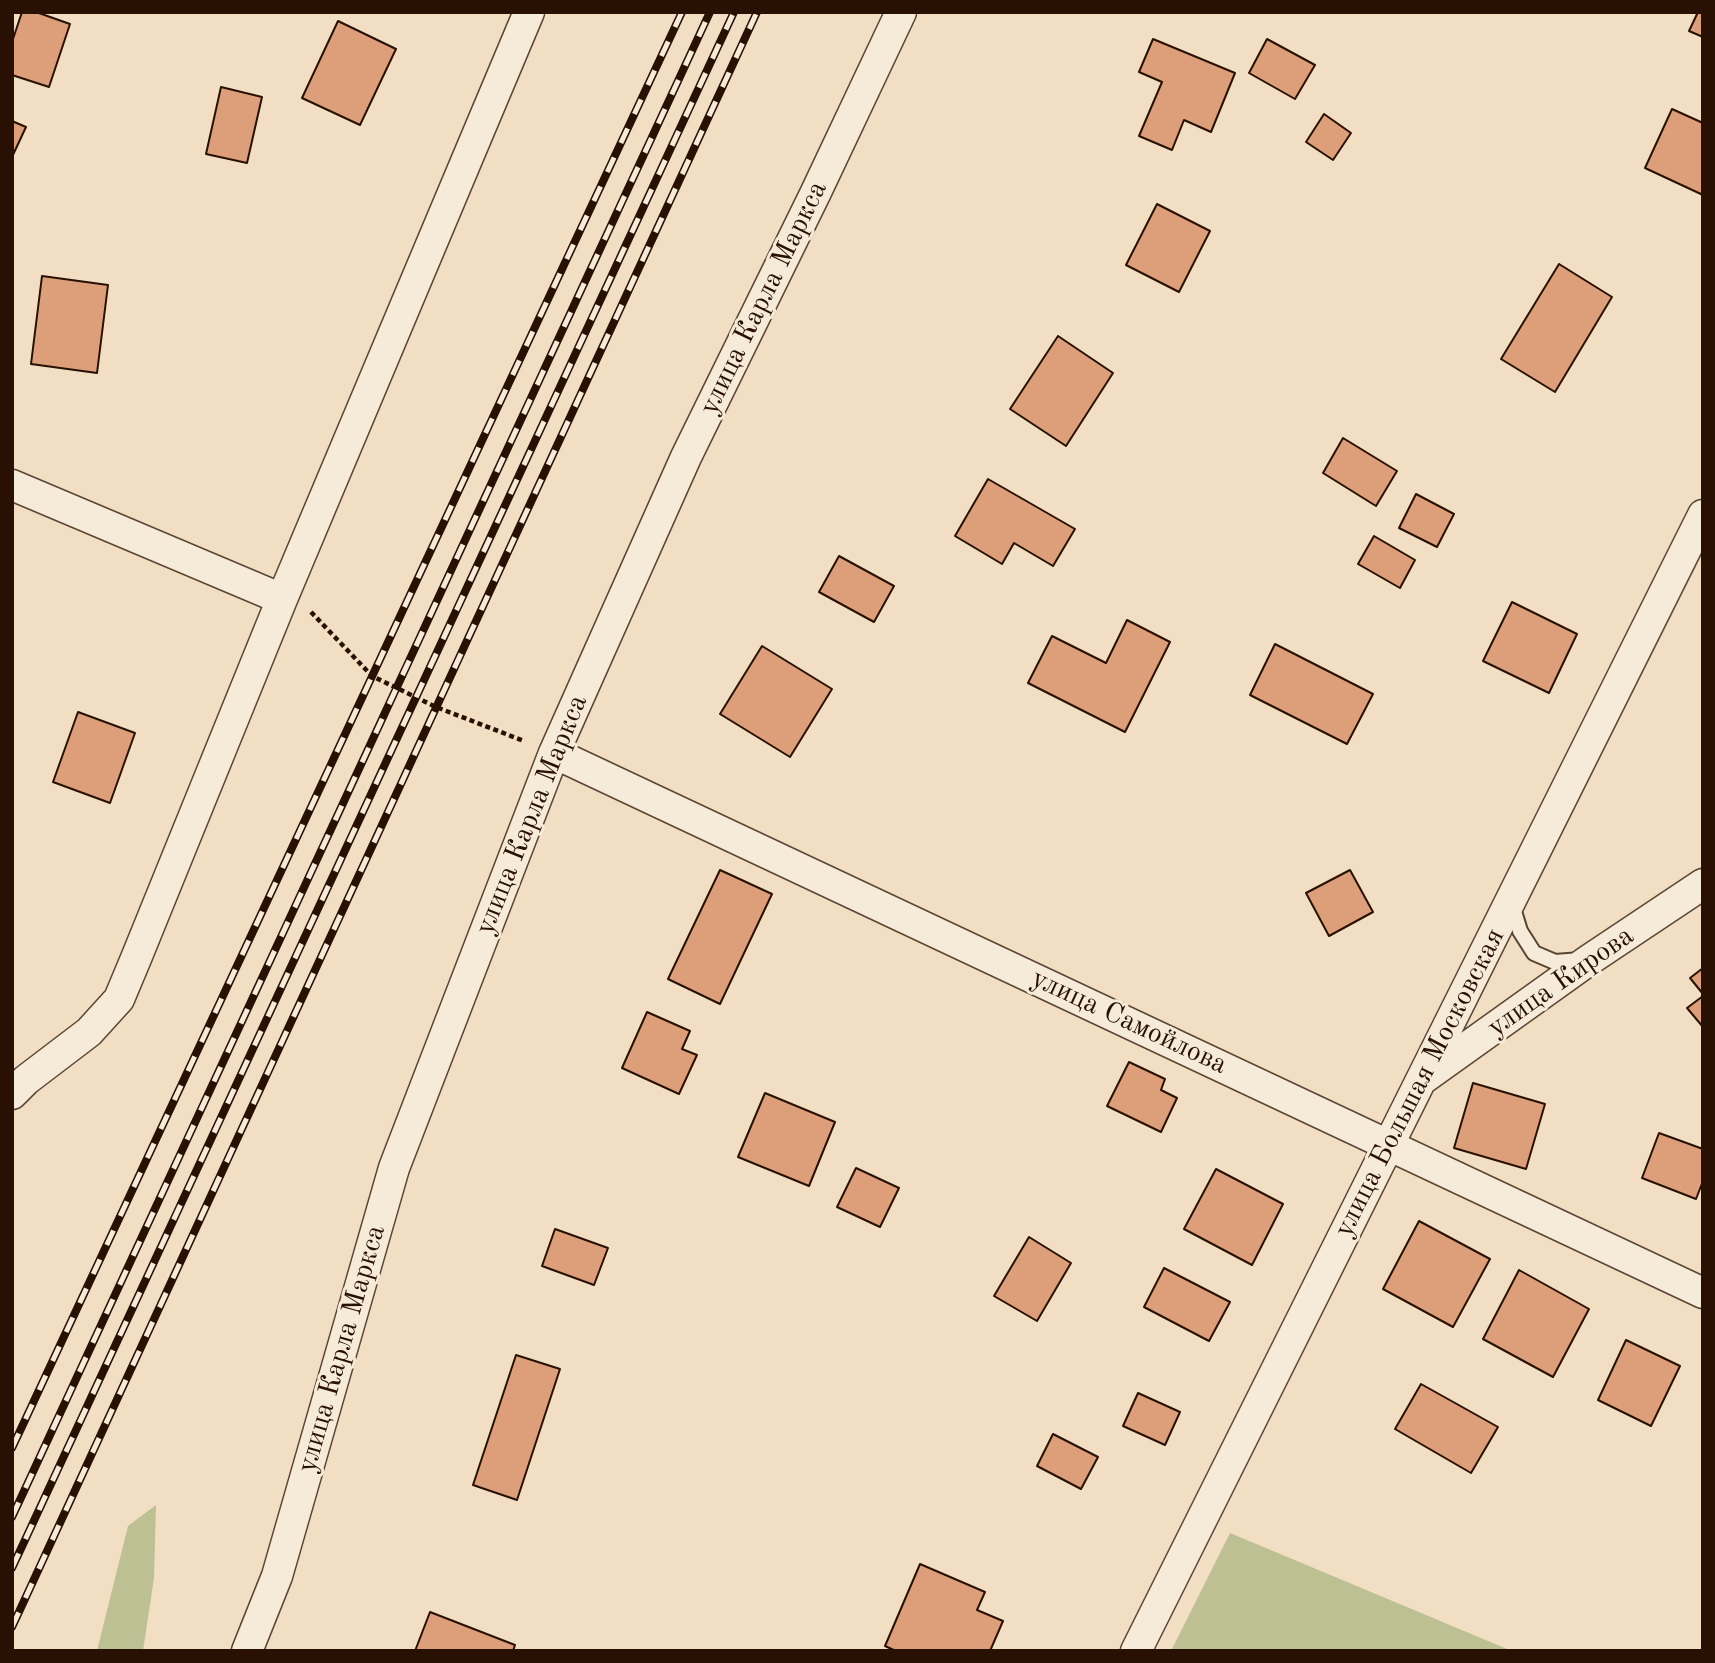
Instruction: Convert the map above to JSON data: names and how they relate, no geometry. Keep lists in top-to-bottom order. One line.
{"streets":{"street":["улица Карла Маркса","улица Кирова","улица Самойлова","улица Большая Московская"]},"crossings":[["улица Карла Маркса","улица Самойлова"],["улица Кирова","улица Большая Московская"],["улица Самойлова","улица Большая Московская"]]}
